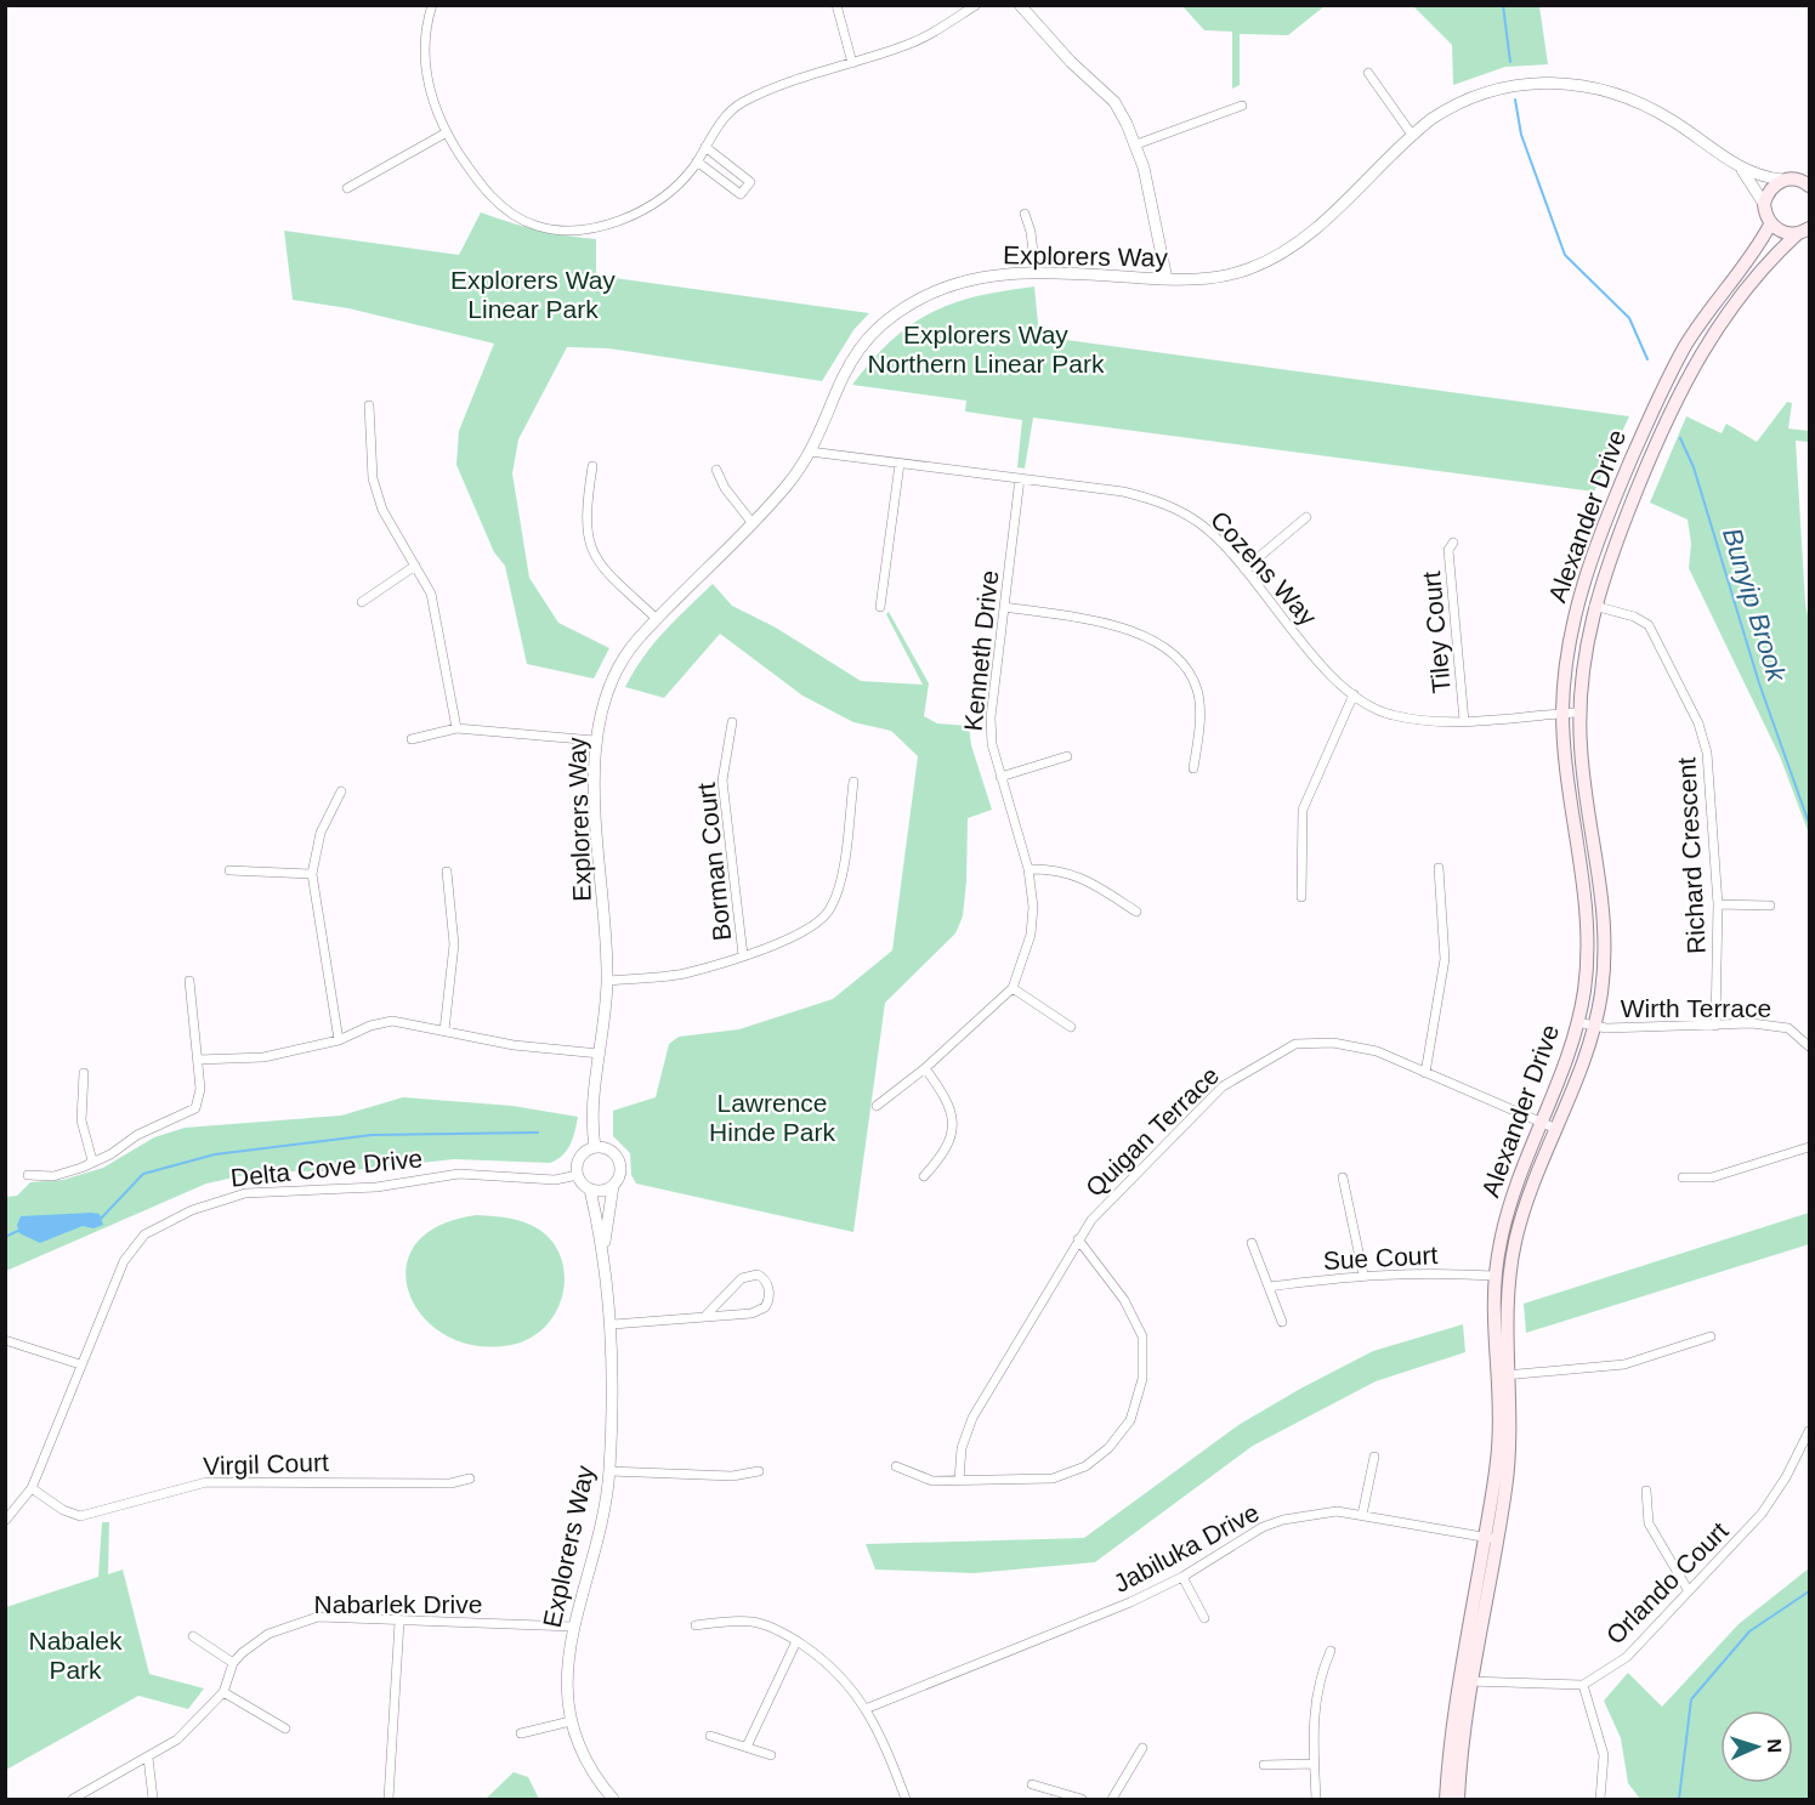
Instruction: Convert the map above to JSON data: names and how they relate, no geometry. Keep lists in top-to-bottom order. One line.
{"streets":{"main road":["Alexander Drive"],"street":["Explorers Way","Cozens Way","Tiley Court","Kenneth Drive","Richard Crescent","Borman Court","Wirth Terrace","Quigan Terrace","Delta Cove Drive","Sue Court","Virgil Court","Jabiluka Drive","Orlando Court","Nabarlek Drive"]},"crossings":[["Explorers Way","Cozens Way"],["Explorers Way","Delta Cove Drive"],["Explorers Way","Nabarlek Drive"],["Alexander Drive","Cozens Way"],["Alexander Drive","Richard Crescent"],["Alexander Drive","Wirth Terrace"],["Alexander Drive","Quigan Terrace"],["Alexander Drive","Sue Court"],["Alexander Drive","Jabiluka Drive"],["Cozens Way","Tiley Court"],["Cozens Way","Kenneth Drive"],["Richard Crescent","Wirth Terrace"],["Delta Cove Drive","Virgil Court"]],"water":["Bunyip Brook"],"parks":["Explorers Way Linear Park","Explorers Way Northern Linear Park","Lawrence Hinde Park","Nabalek Park"],"north":"right"}
